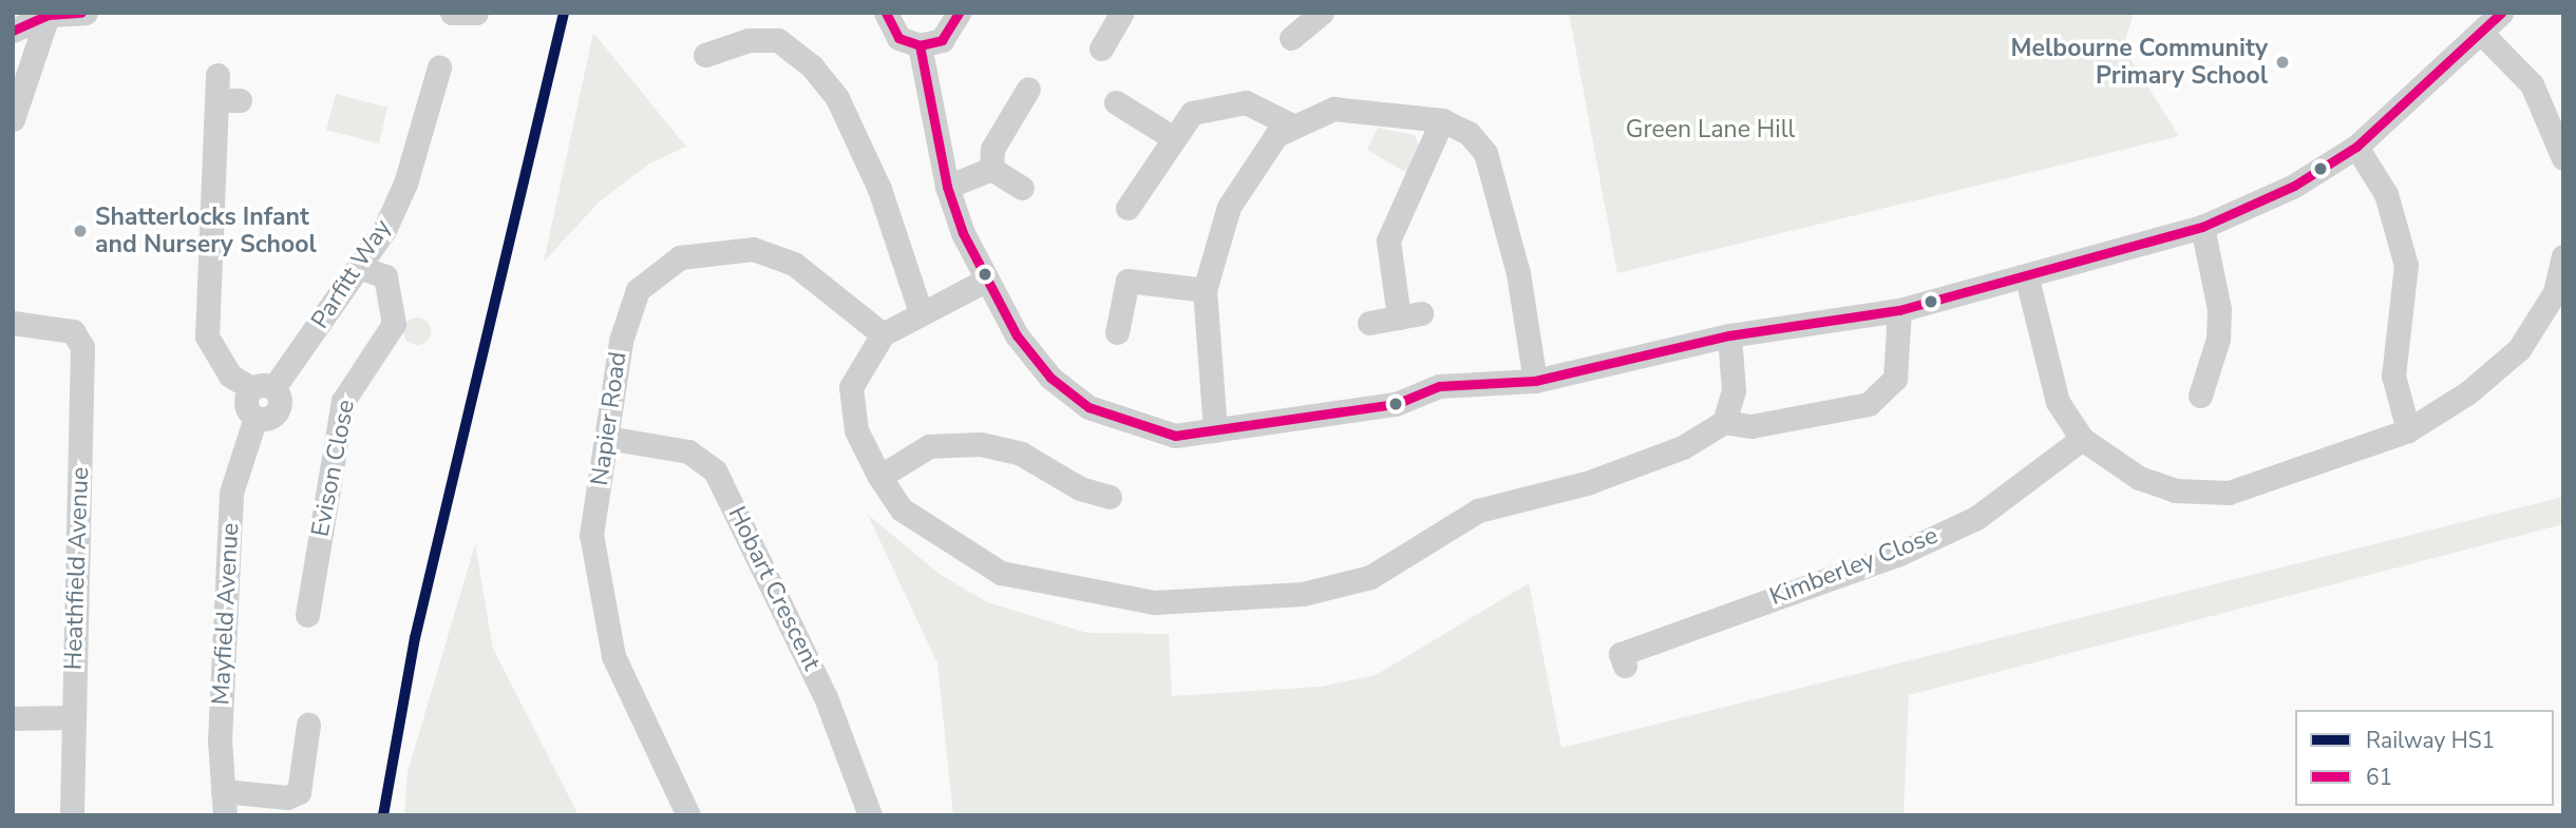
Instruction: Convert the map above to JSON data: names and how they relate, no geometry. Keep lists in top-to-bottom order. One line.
{"streets":{"street":["Parfitt Way","Napier Road","Evison Close","Kimberley Close","Heathfield Avenue","Hobart Crescent","Mayfield Avenue"]},"crossings":[["Parfitt Way","Evison Close"],["Parfitt Way","Mayfield Avenue"],["Napier Road","Hobart Crescent"]],"parks":["Green Lane Hill"],"places":["Melbourne Community Primary School","Shatterlocks Infant and Nursery School"],"lines":["rail line HS1","transit line 61"],"legend":["Railway HS1","61"]}
